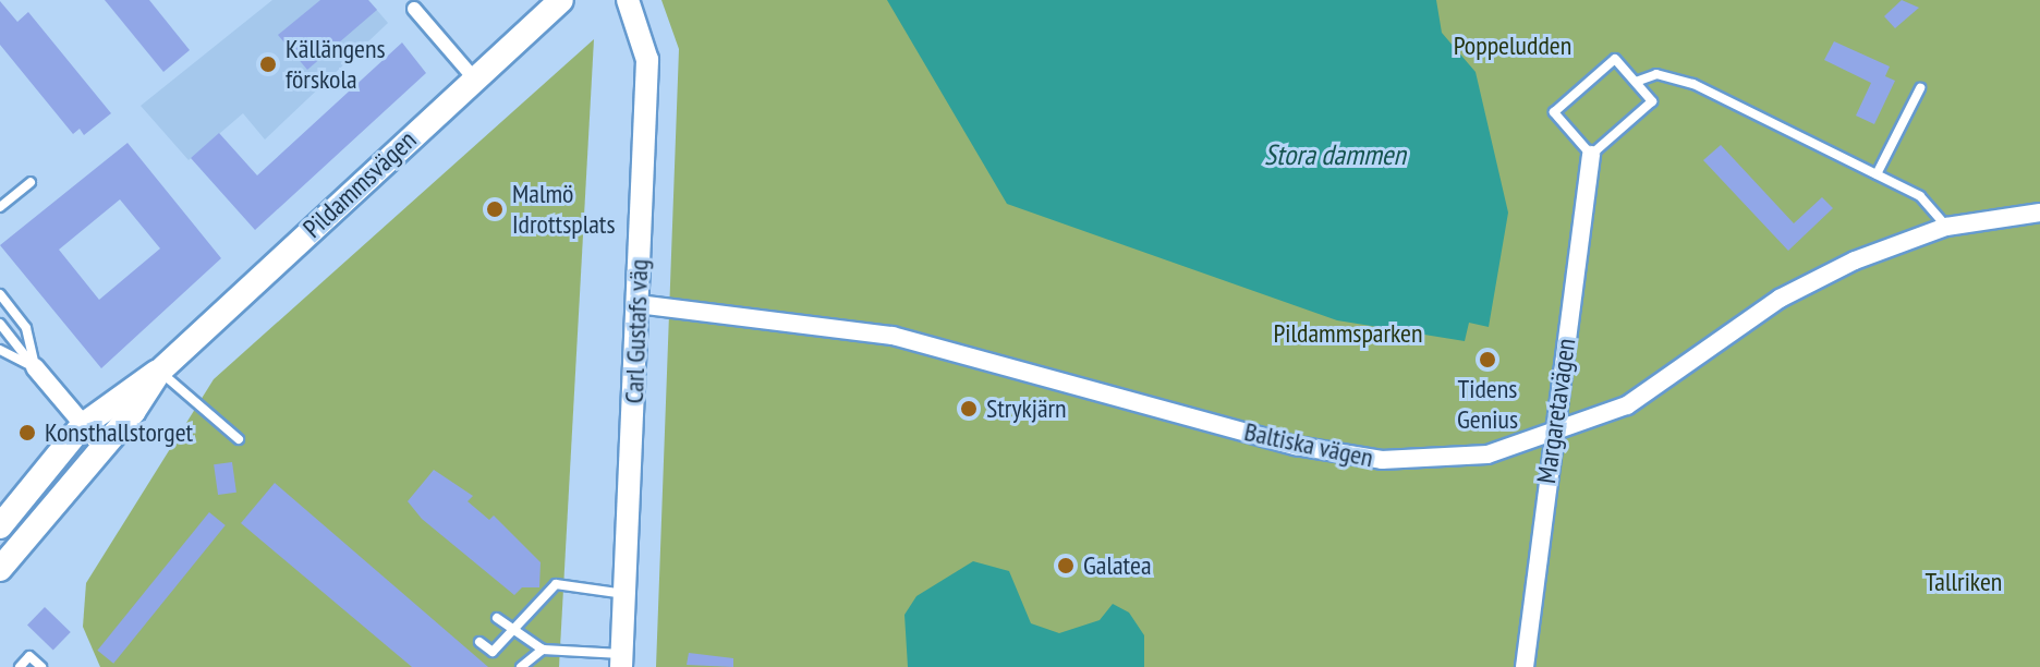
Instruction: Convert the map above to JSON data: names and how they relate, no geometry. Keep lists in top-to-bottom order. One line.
{"streets":{"main road":["Pildammsvägen"],"street":["Carl Gustafs väg","Margaretavägen","Baltiska vägen"]},"crossings":[["Carl Gustafs väg","Baltiska vägen"],["Margaretavägen","Baltiska vägen"]],"water":["Stora dammen"],"parks":["Poppeludden","Pildammsparken","Tallriken"],"places":["Källängens förskola","Malmö Idrottsplats","Tidens Genius","Strykjärn","Konsthallstorget","Galatea"]}
